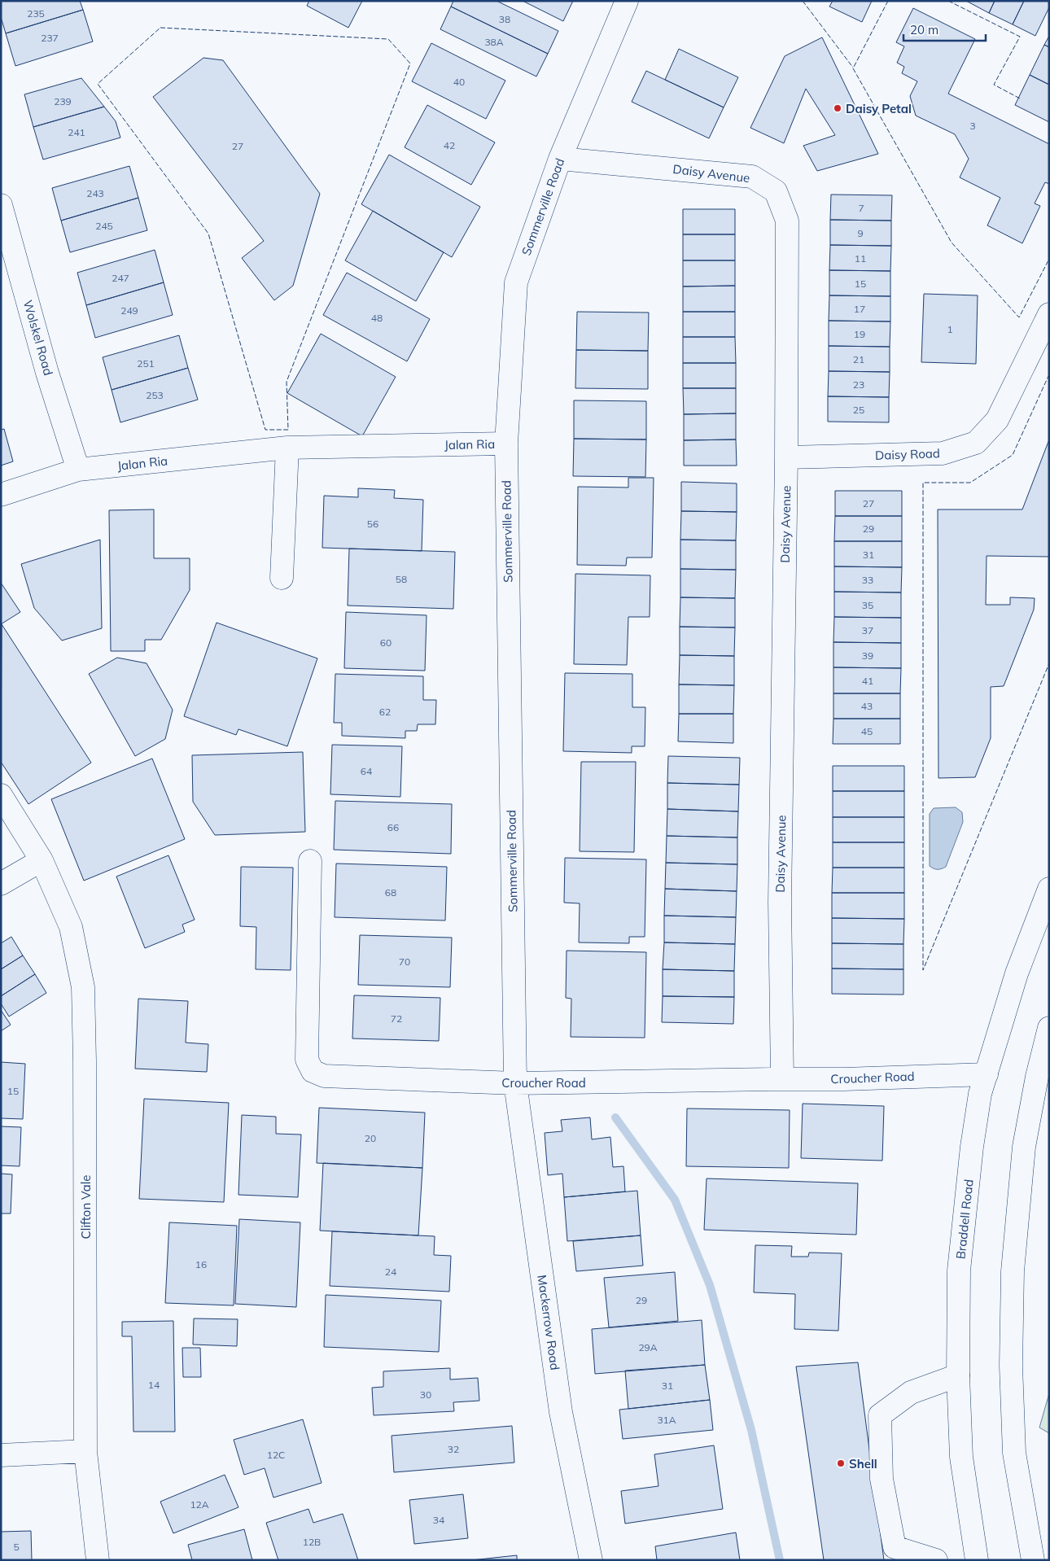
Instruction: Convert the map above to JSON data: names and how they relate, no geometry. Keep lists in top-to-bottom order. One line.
{"streets":{"main road":["Daisy Avenue","Sommerville Road","Wolskel Road","Jalan Ria","Daisy Road","Croucher Road","Clifton Vale","Braddell Road","Mackerrow Road"]},"crossings":[["Daisy Avenue","Sommerville Road"],["Daisy Avenue","Daisy Road"],["Daisy Avenue","Croucher Road"],["Sommerville Road","Jalan Ria"],["Sommerville Road","Croucher Road"],["Sommerville Road","Mackerrow Road"],["Wolskel Road","Jalan Ria"],["Croucher Road","Braddell Road"],["Croucher Road","Mackerrow Road"]],"places":["Daisy Petal","Shell"],"house_numbers":["235","38","237","38A","40","239","3","241","42","27","243","7","245","9","11","247","15","17","249","48","1","19","21","251","23","253","25","27","56","29","31","58","33","35","37","60","39","41","43","62","45","64","66","68","70","72","15","20","16","24","29","29A","14","31","30","31A","32","12C","12A","34","12B","5"],"scale_bar":"20 m"}
